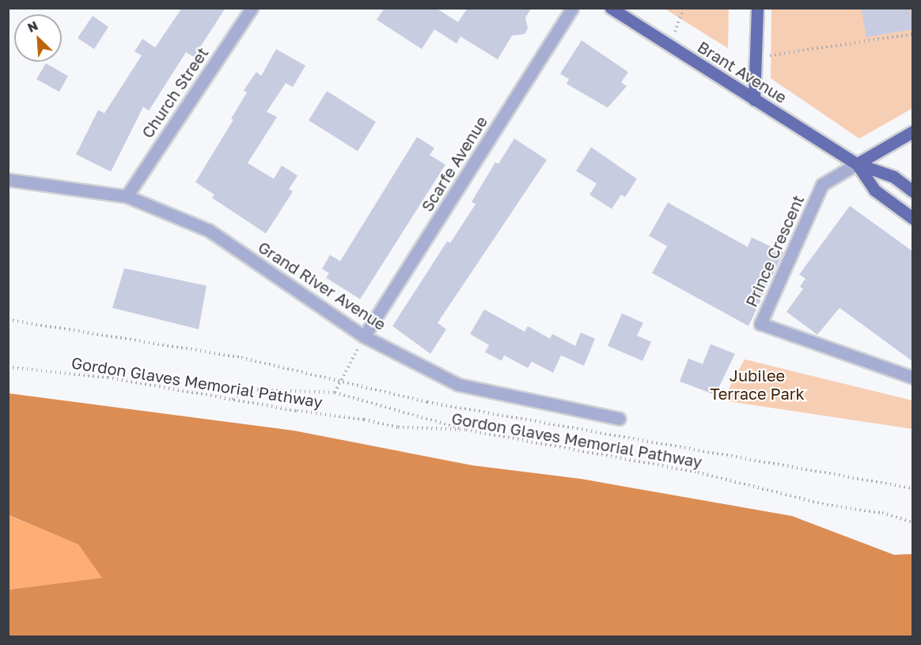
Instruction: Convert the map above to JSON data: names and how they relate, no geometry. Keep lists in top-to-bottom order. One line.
{"streets":{"main road":["Brant Avenue"],"street":["Church Street","Scarfe Avenue","Prince Crescent","Grand River Avenue"],"path":["Gordon Glaves Memorial Pathway"]},"crossings":[["Brant Avenue","Prince Crescent"],["Church Street","Grand River Avenue"],["Scarfe Avenue","Grand River Avenue"]],"parks":["Jubilee Terrace Park"],"north":"top left"}
